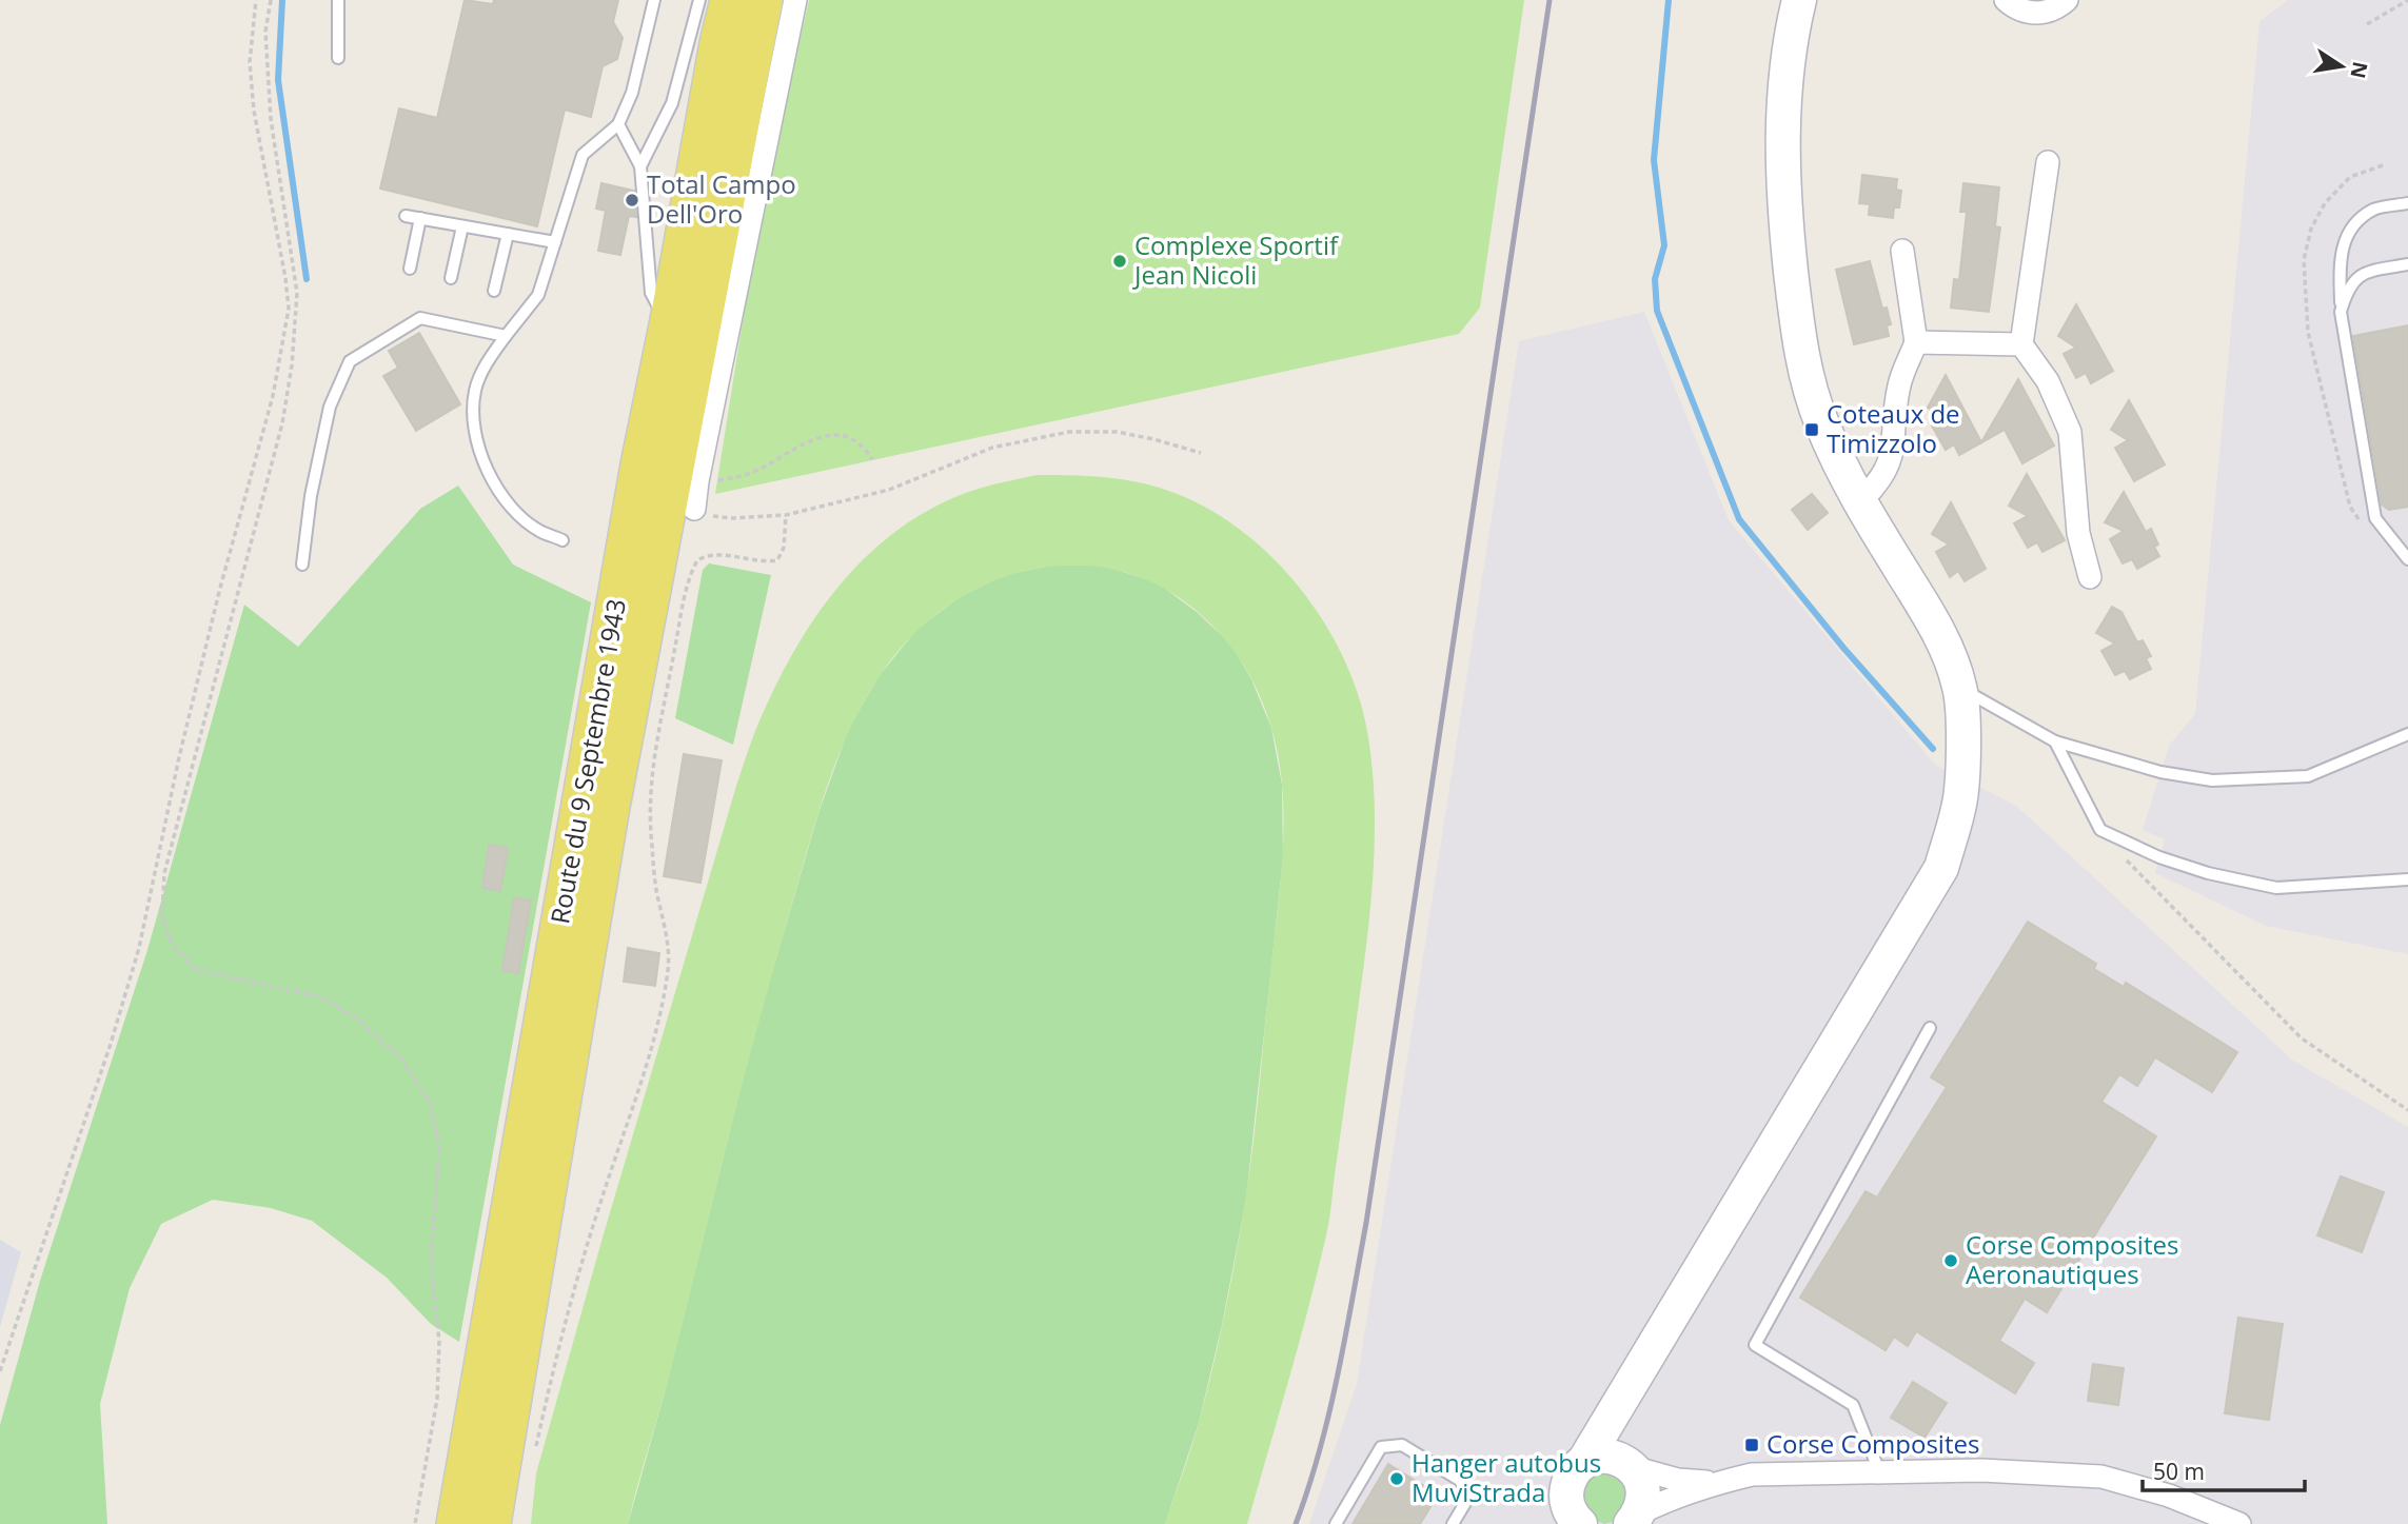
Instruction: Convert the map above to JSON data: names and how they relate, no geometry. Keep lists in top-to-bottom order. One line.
{"streets":{"main road":["Route du 9 Septembre 1943"]},"places":{"other":["Total Campo Dell'Oro","Complexe Sportif Jean Nicoli","Corse Composites Aeronautiques","Hanger autobus MuviStrada"],"transit":["Coteaux de Timizzolo","Corse Composites"]},"scale_bar":"50 m","north":"right"}
